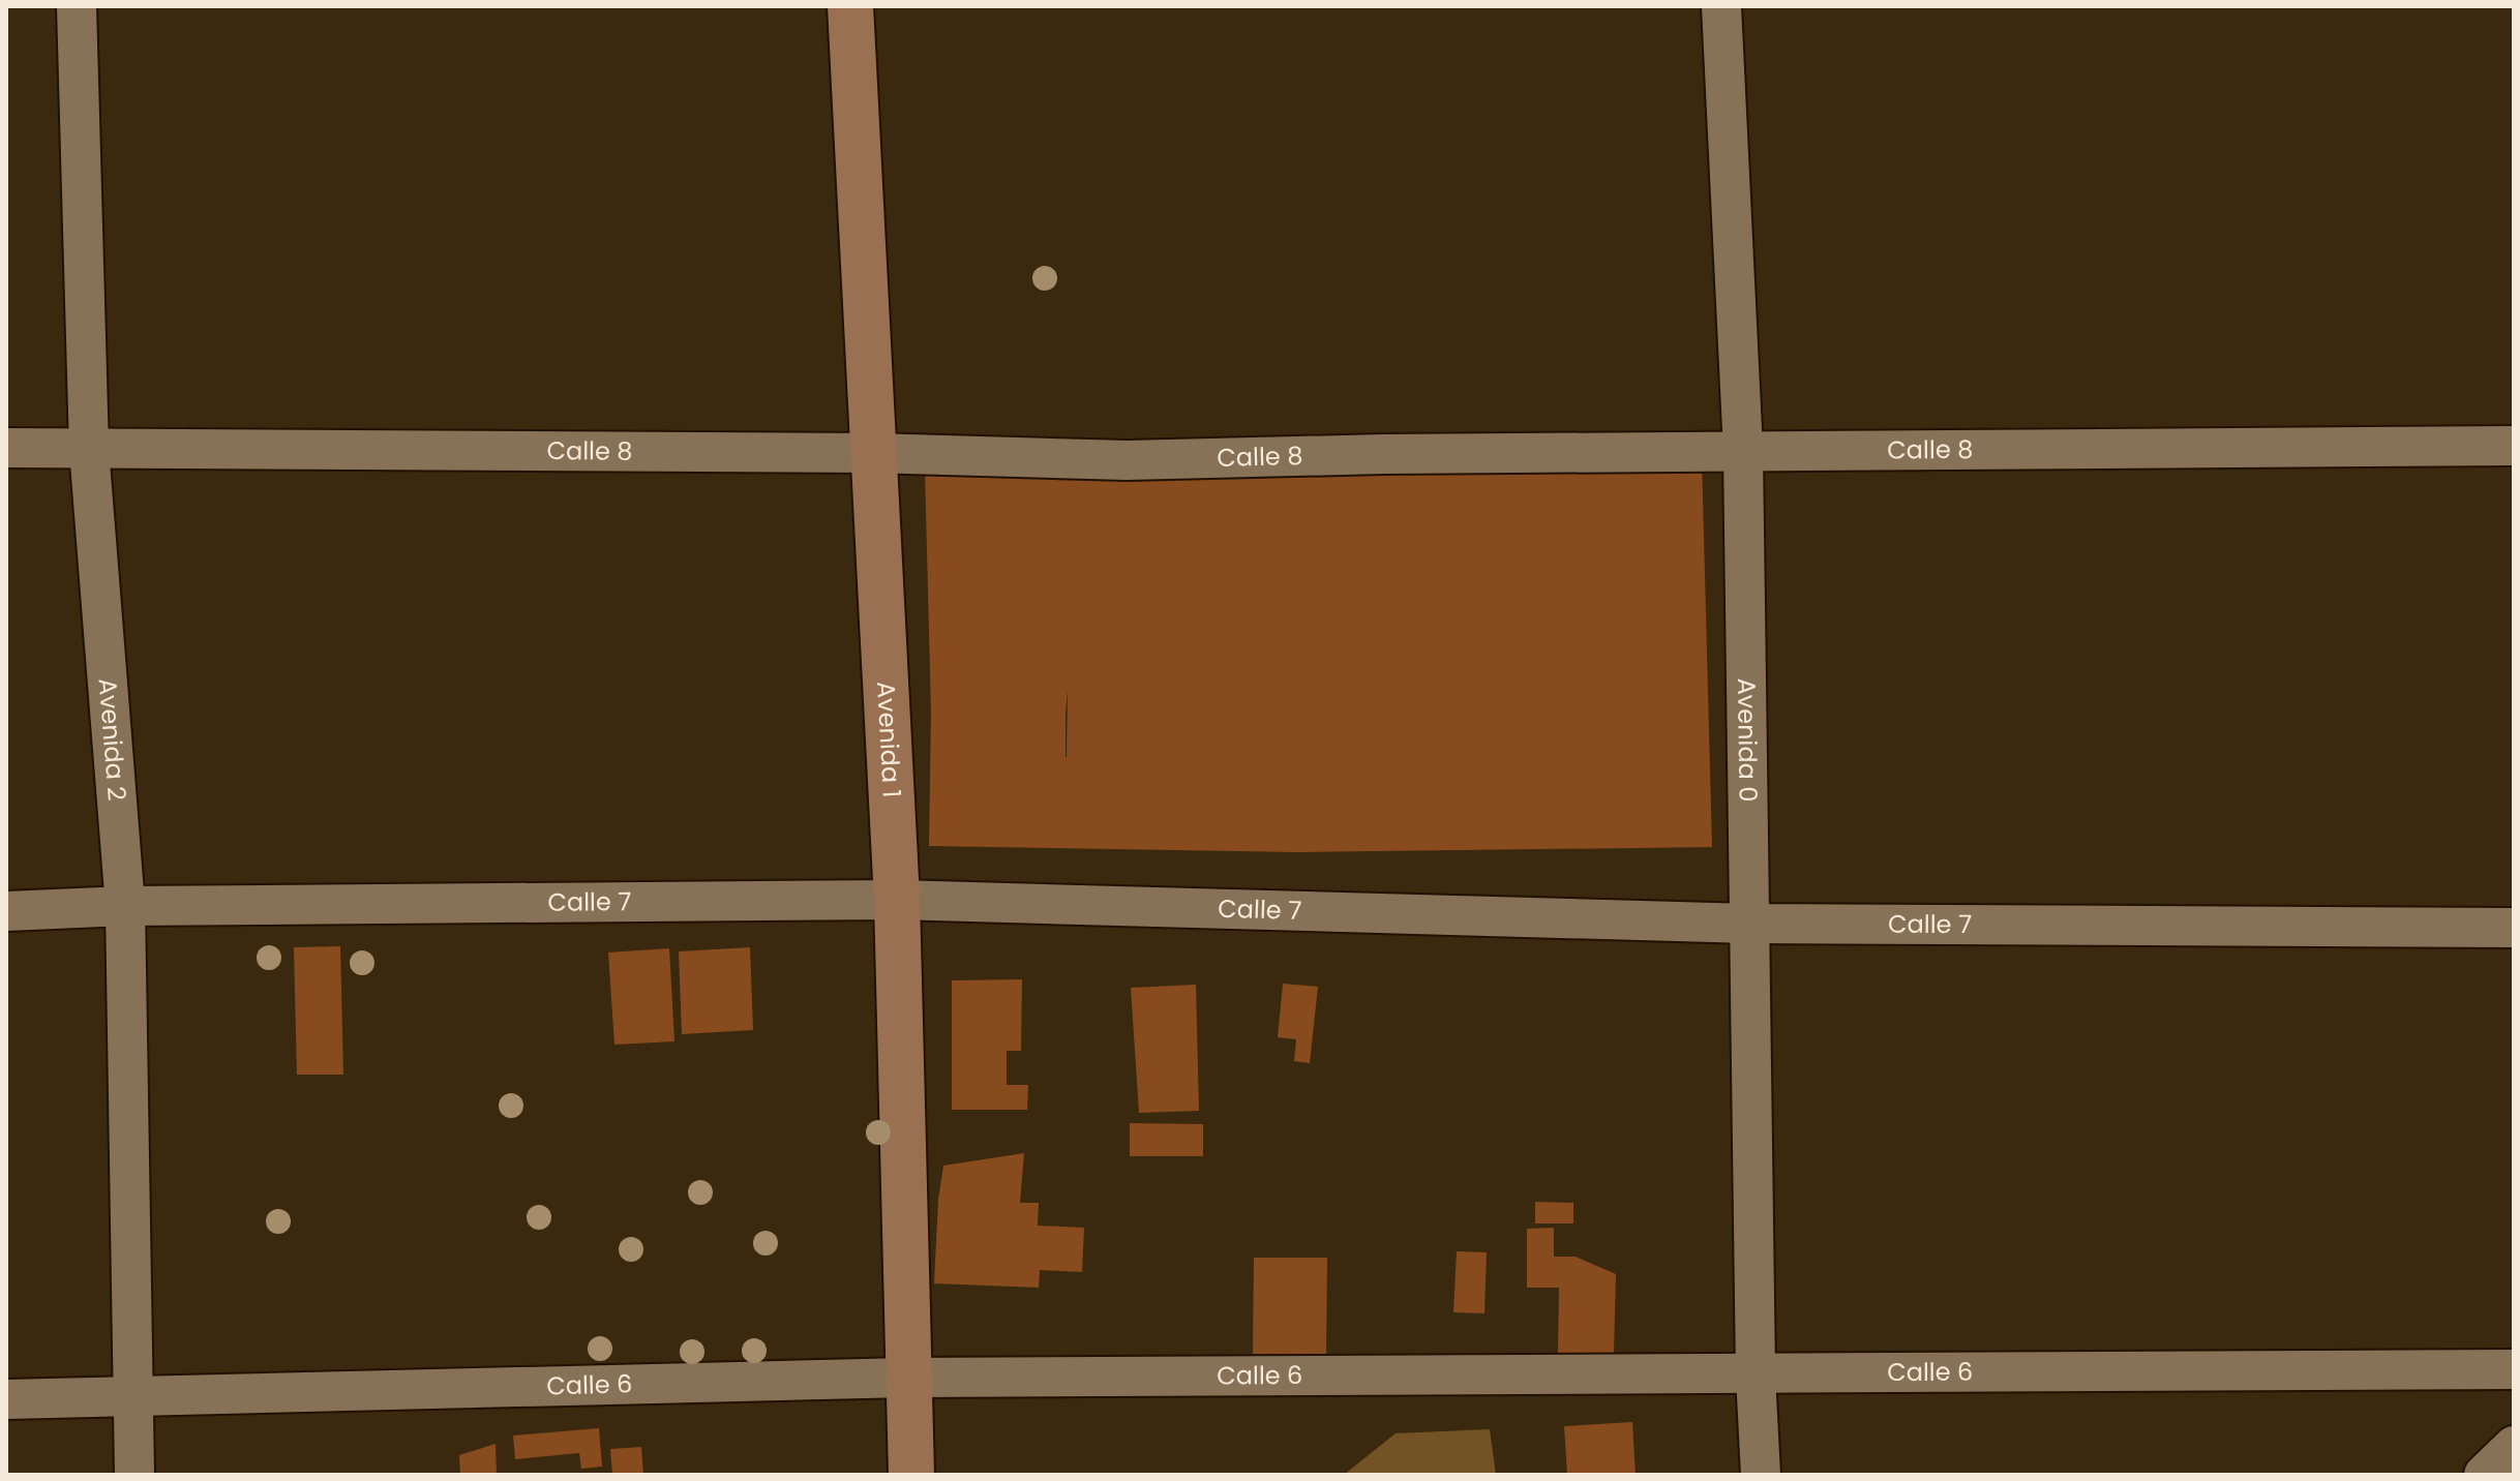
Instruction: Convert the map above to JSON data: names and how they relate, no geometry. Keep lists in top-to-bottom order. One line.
{"streets":{"street":["Calle 8","Avenida 2","Avenida 1","Avenida 0","Calle 7","Calle 6"]},"crossings":[["Calle 8","Avenida 2"],["Calle 8","Avenida 1"],["Calle 8","Avenida 0"],["Avenida 2","Calle 7"],["Avenida 2","Calle 6"],["Avenida 1","Calle 7"],["Avenida 1","Calle 6"],["Avenida 0","Calle 7"],["Avenida 0","Calle 6"]]}
